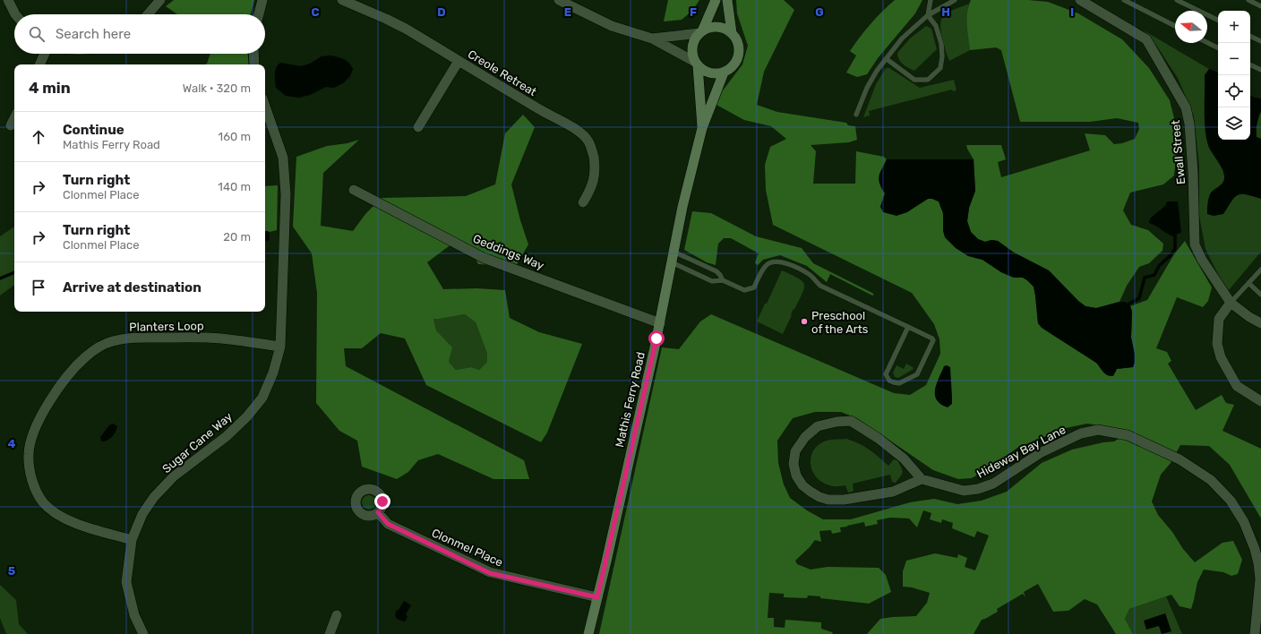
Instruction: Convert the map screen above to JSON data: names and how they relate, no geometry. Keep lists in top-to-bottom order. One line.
{"streets":{"main road":["Mathis Ferry Road"],"street":["Creole Retreat","Ewall Street","Geddings Way","Planters Loop","Sugar Cane Way","Hideway Bay Lane","Clonmel Place"]},"crossings":[["Geddings Way","Mathis Ferry Road"],["Planters Loop","Sugar Cane Way"],["Mathis Ferry Road","Clonmel Place"]],"places":["Preschool of the Arts"],"north":"left","page":{"map_buttons":["+","−"],"search":"Search here","heading":["4 min","Walk · 320 m"],"list":[["Continue","Mathis Ferry Road","160 m"],["Turn right","Clonmel Place","140 m"],["Turn right","Clonmel Place","20 m"],"Arrive at destination"]},"grid":{"columns":["C","D","E","F","G","H","I"],"rows":["4","5"]}}
